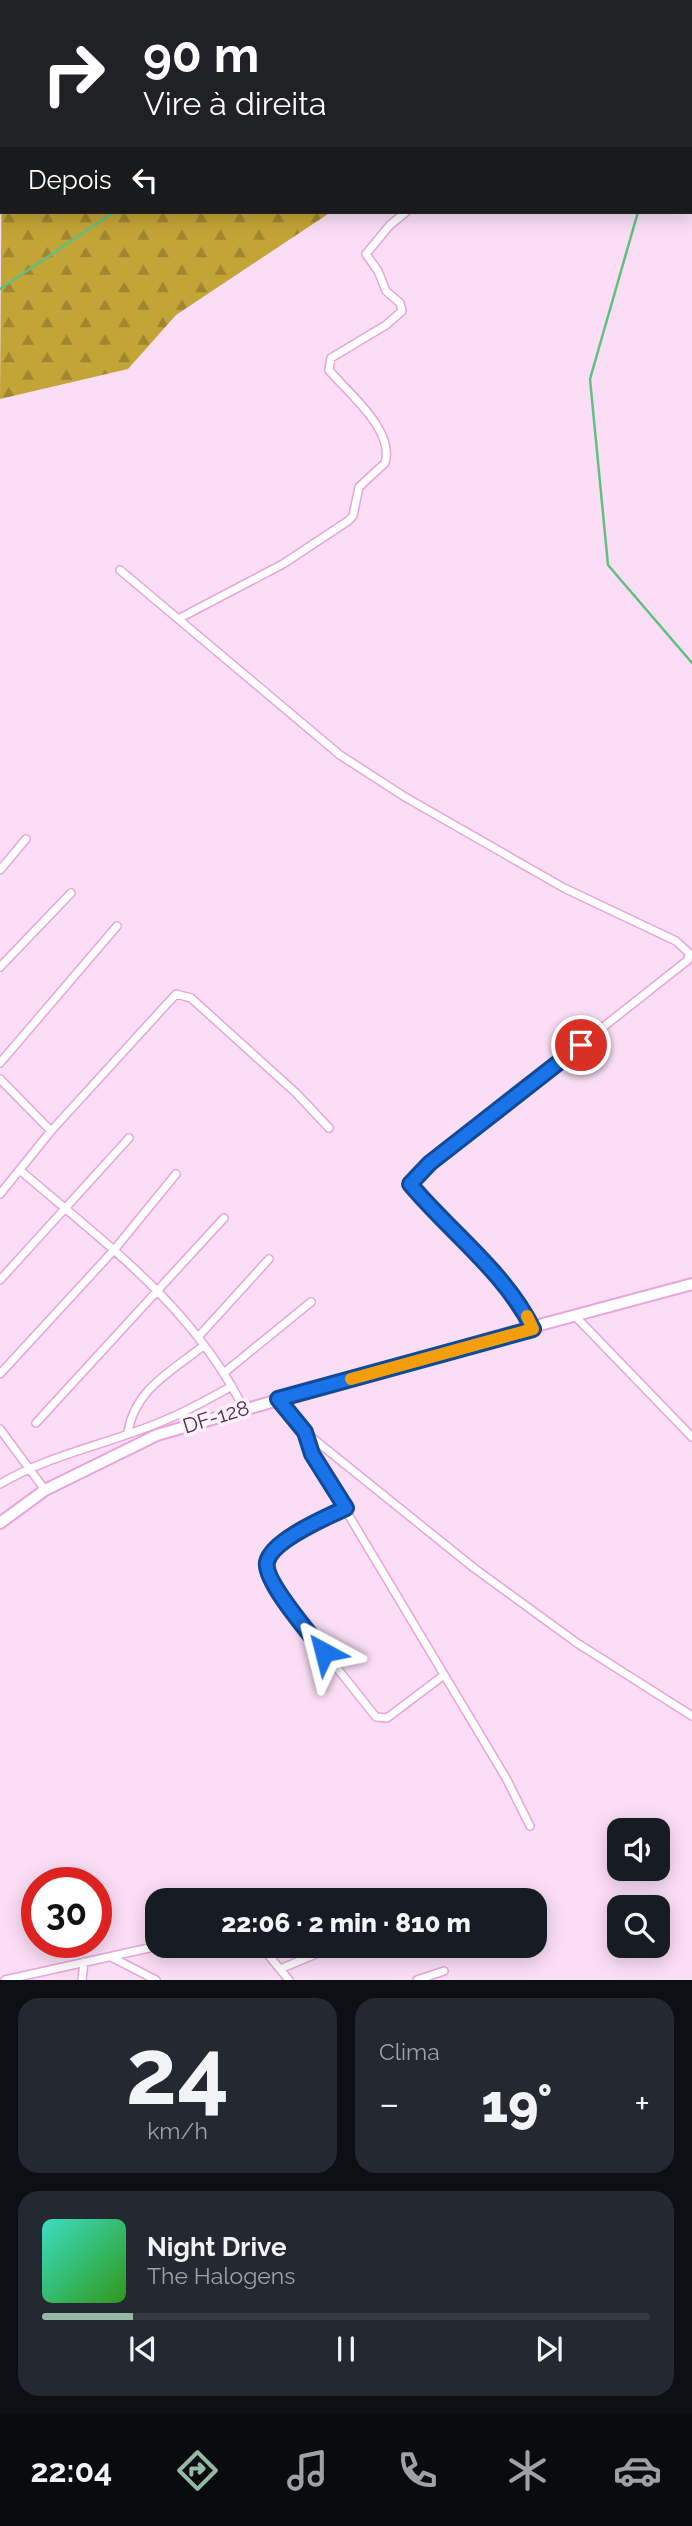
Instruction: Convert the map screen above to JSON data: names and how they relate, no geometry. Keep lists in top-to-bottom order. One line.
{"streets":{"main road":["DF-128"]},"page":{"turn":["90 m","Vire à direita"],"then":"Depois","limit":"30","trip":"22:06 · 2 min · 810 m","tile":[["24","km/h"],"Clima"],"heat":["−","19°","+"],"song":["Night Drive","The Halogens"],"tabs":"22:04"}}
